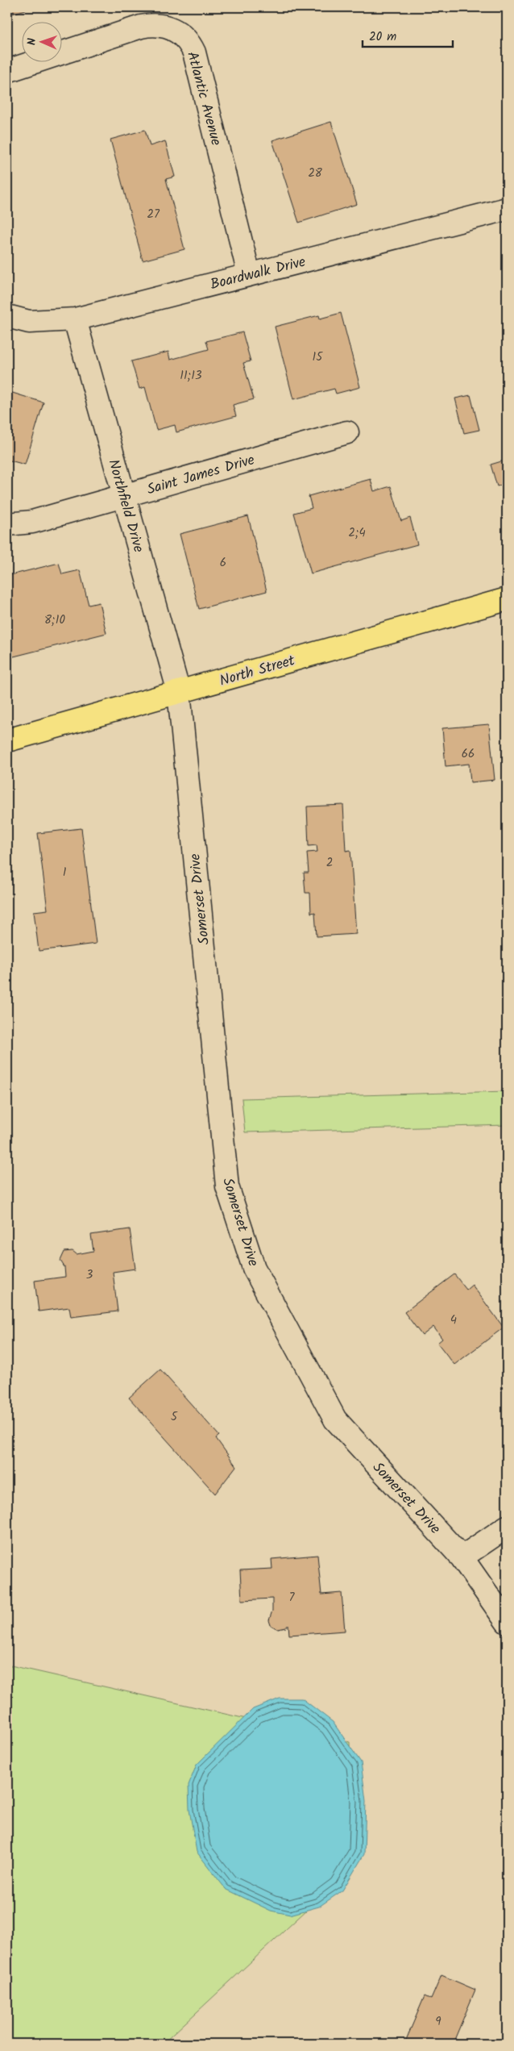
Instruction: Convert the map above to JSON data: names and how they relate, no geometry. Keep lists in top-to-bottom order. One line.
{"streets":{"main road":["North Street"],"street":["Atlantic Avenue","Boardwalk Drive","Saint James Drive","Northfield Drive","Somerset Drive"]},"crossings":[["Atlantic Avenue","Boardwalk Drive"],["Boardwalk Drive","Northfield Drive"],["Saint James Drive","Northfield Drive"],["Northfield Drive","North Street"],["Northfield Drive","Somerset Drive"],["North Street","Somerset Drive"]],"house_numbers":["28","27","15","11;13","2;4","6","8;10","66","2","1","3","4","5","7","9"],"scale_bar":"20 m","north":"left"}
